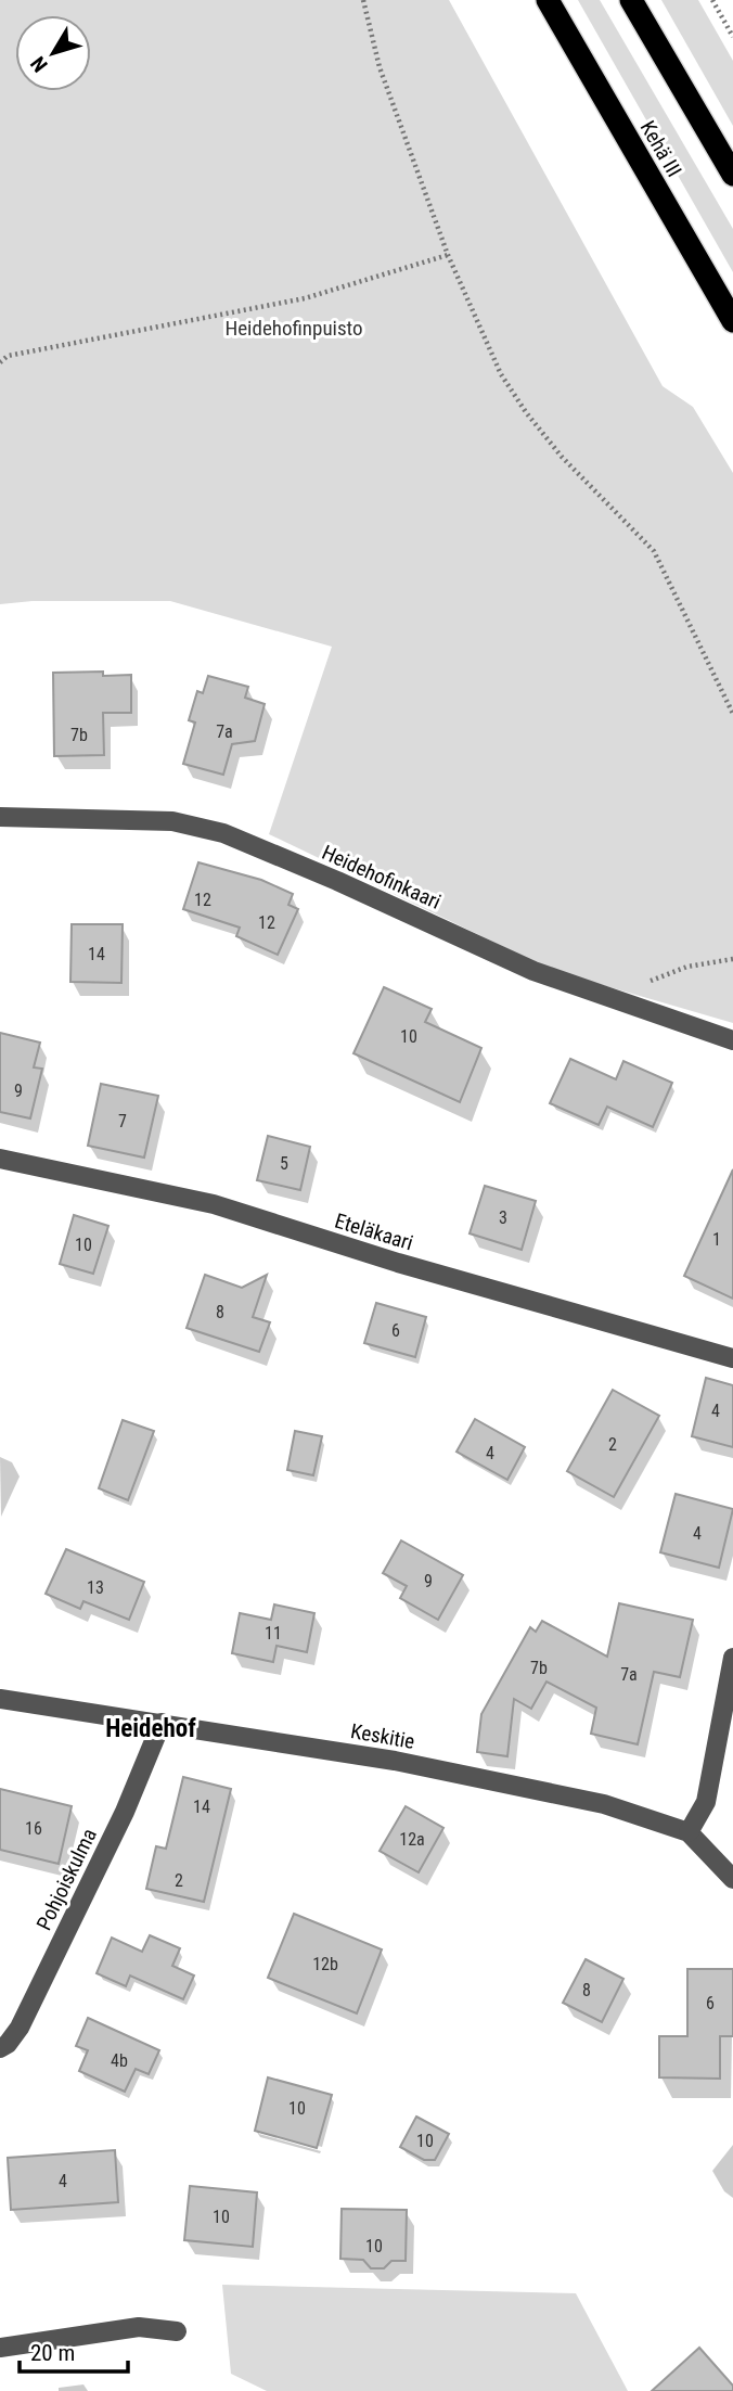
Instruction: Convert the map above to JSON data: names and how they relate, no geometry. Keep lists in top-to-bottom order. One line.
{"streets":{"highway":["Kehä III"],"street":["Heidehofinkaari","Eteläkaari","Keskitie","Pohjoiskulma"]},"crossings":[["Keskitie","Pohjoiskulma"]],"districts":["Heidehof"],"parks":["Heidehofinpuisto"],"house_numbers":["7a","7b","12","12","14","10","9","7","5","3","1","10","8","6","4","2","4","4","9","13","11","7b","7a","14","16","12a","2","12b","8","6","4b","10","10","4","10","10"],"scale_bar":"20 m","north":"bottom left"}
